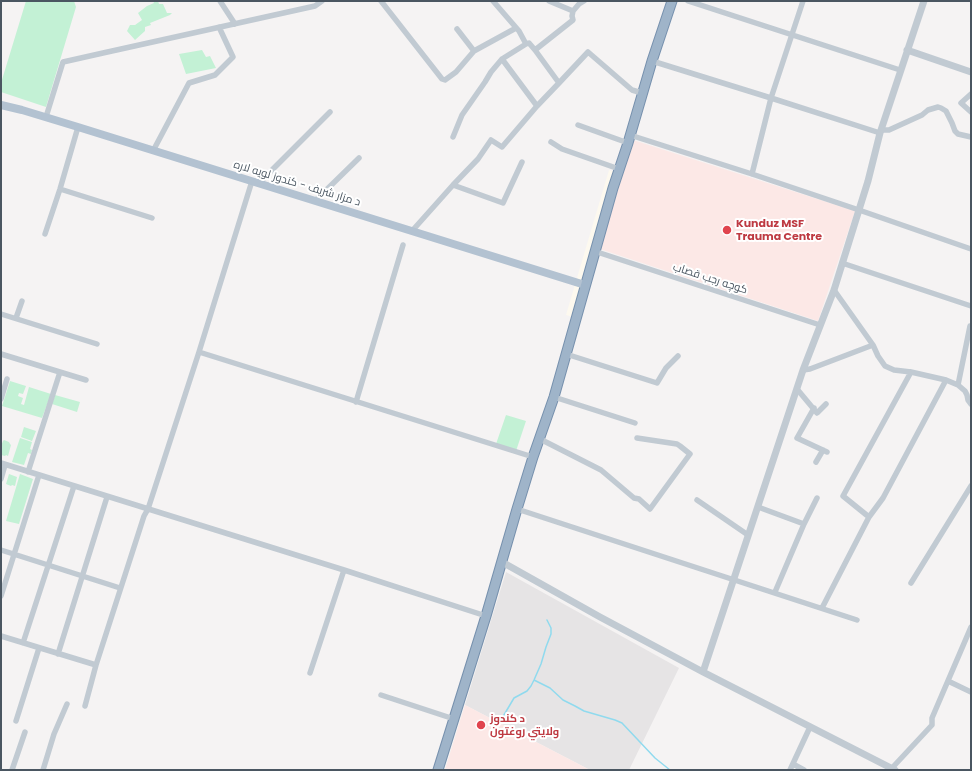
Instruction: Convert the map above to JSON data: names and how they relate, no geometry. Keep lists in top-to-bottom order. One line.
{"streets":{"main road":["د مزار شریف - کندوز لویه لاره"],"street":["کوچه رجب قصاب"]},"places":["Kunduz MSF Trauma Centre","د کندوز ولایتي روغتون"]}
